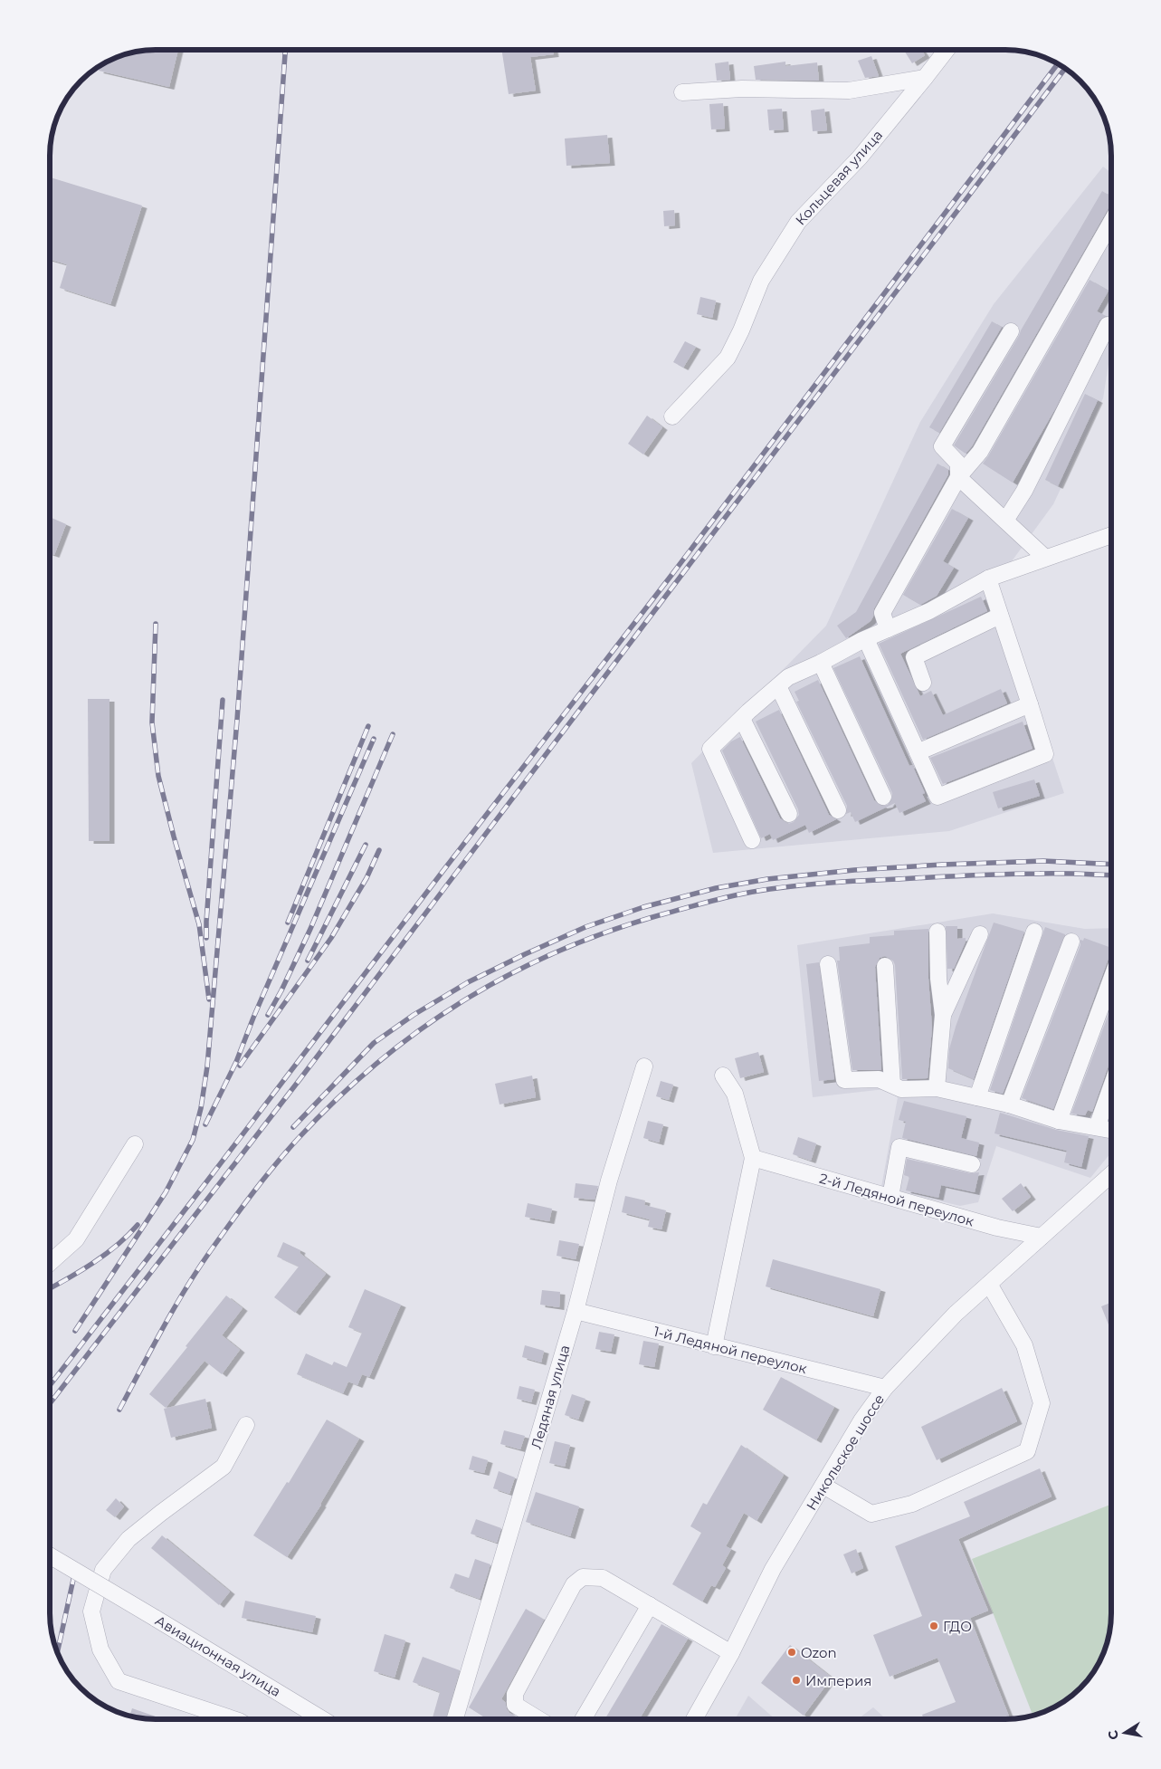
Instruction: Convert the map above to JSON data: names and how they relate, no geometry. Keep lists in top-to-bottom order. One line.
{"streets":{"street":["Кольцевая улица","2-й Ледяной переулок","1-й Ледяной переулок","Ледяная улица","Никольское шоссе","Авиационная улица"]},"crossings":[["2-й Ледяной переулок","Никольское шоссе"],["1-й Ледяной переулок","Ледяная улица"],["1-й Ледяной переулок","Никольское шоссе"]],"places":["ГДО","Ozon","Империя"],"north":"left"}
